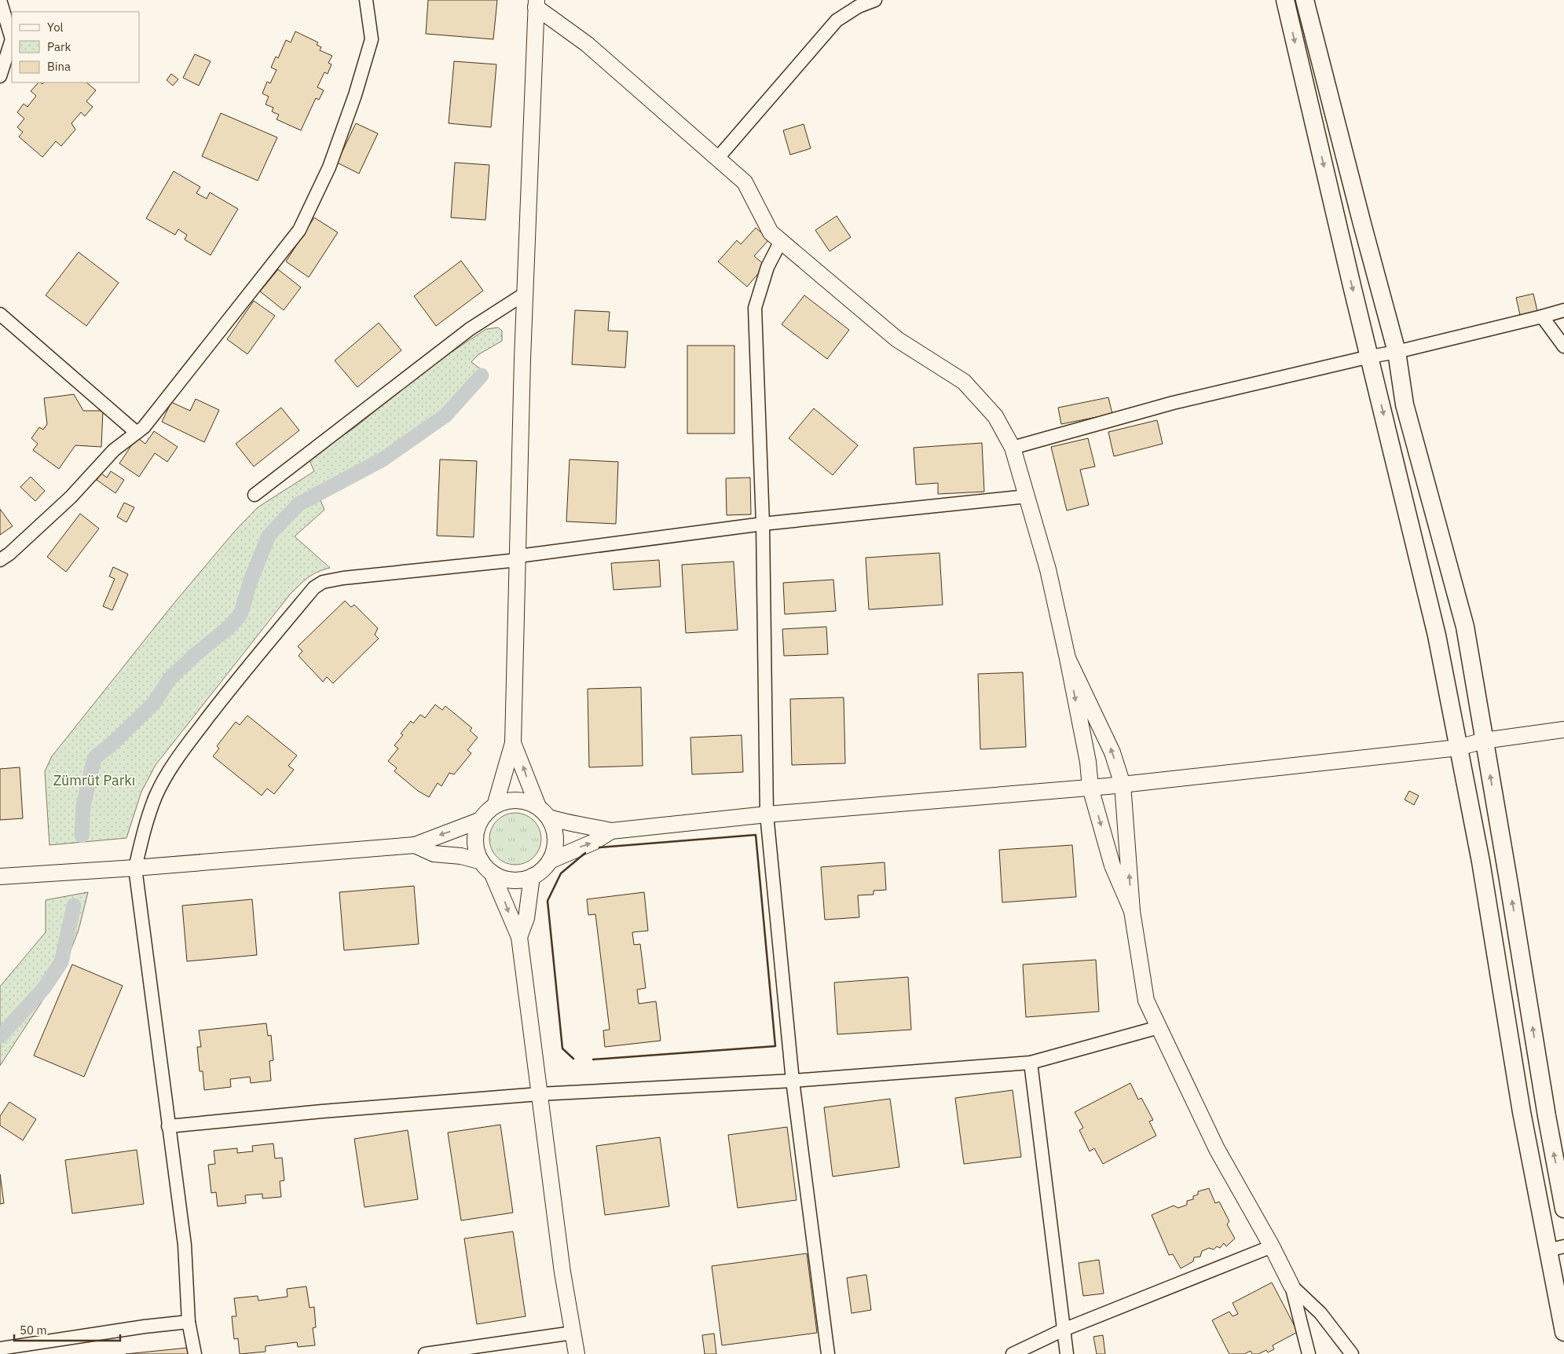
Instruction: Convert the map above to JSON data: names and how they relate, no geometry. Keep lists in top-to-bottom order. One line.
{"parks":["Zümrüt Parkı"],"legend":["Yol","Park","Bina"],"scale_bar":"50 m"}
